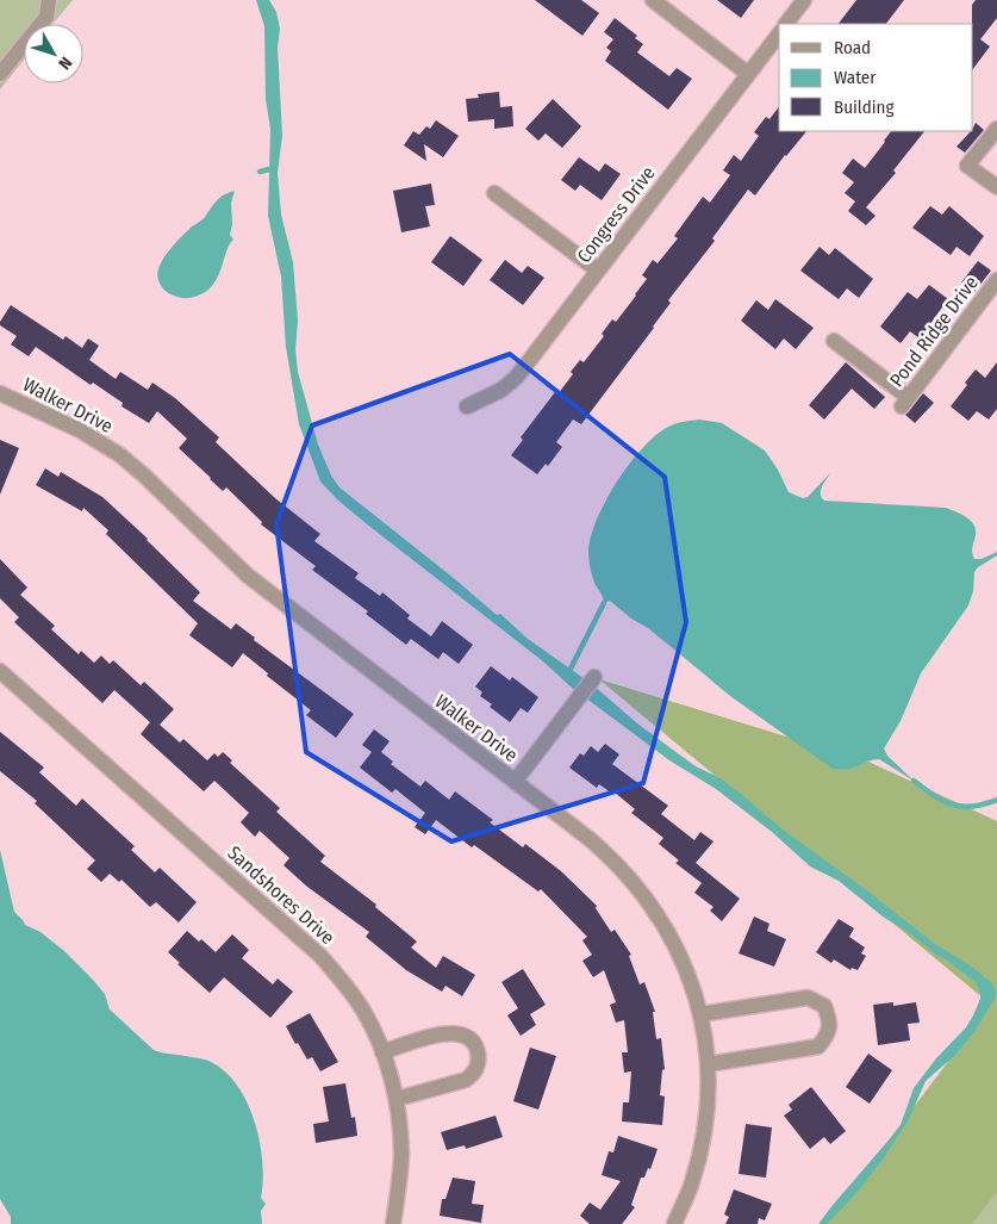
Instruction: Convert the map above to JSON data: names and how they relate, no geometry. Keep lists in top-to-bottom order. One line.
{"streets":{"street":["Congress Drive","Pond Ridge Drive","Walker Drive","Sandshores Drive"]},"legend":["Road","Water","Building"],"north":"bottom right"}
